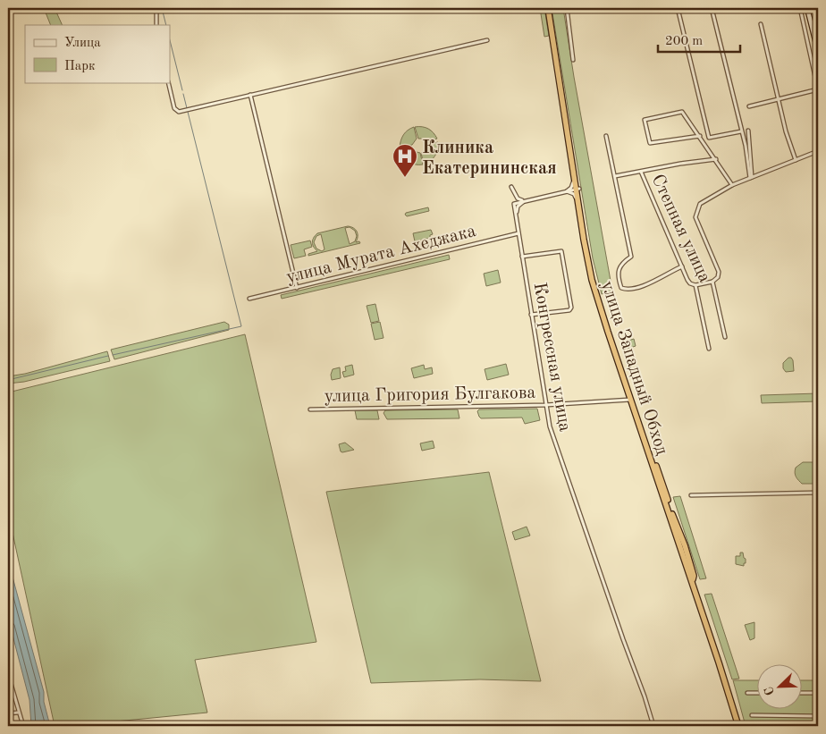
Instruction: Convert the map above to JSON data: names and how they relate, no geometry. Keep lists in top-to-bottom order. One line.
{"streets":{"highway":["улица Западный Обход"],"street":["Степная улица","улица Мурата Ахеджака","Конгрессная улица","улица Григория Булгакова"]},"crossings":[["улица Мурата Ахеджака","Конгрессная улица"],["Конгрессная улица","улица Григория Булгакова"],["улица Западный Обход","улица Григория Булгакова"]],"places":{"hospital":["Клиника Екатерининская"]},"legend":["Улица","Парк"],"scale_bar":"200 m","north":"bottom left"}
